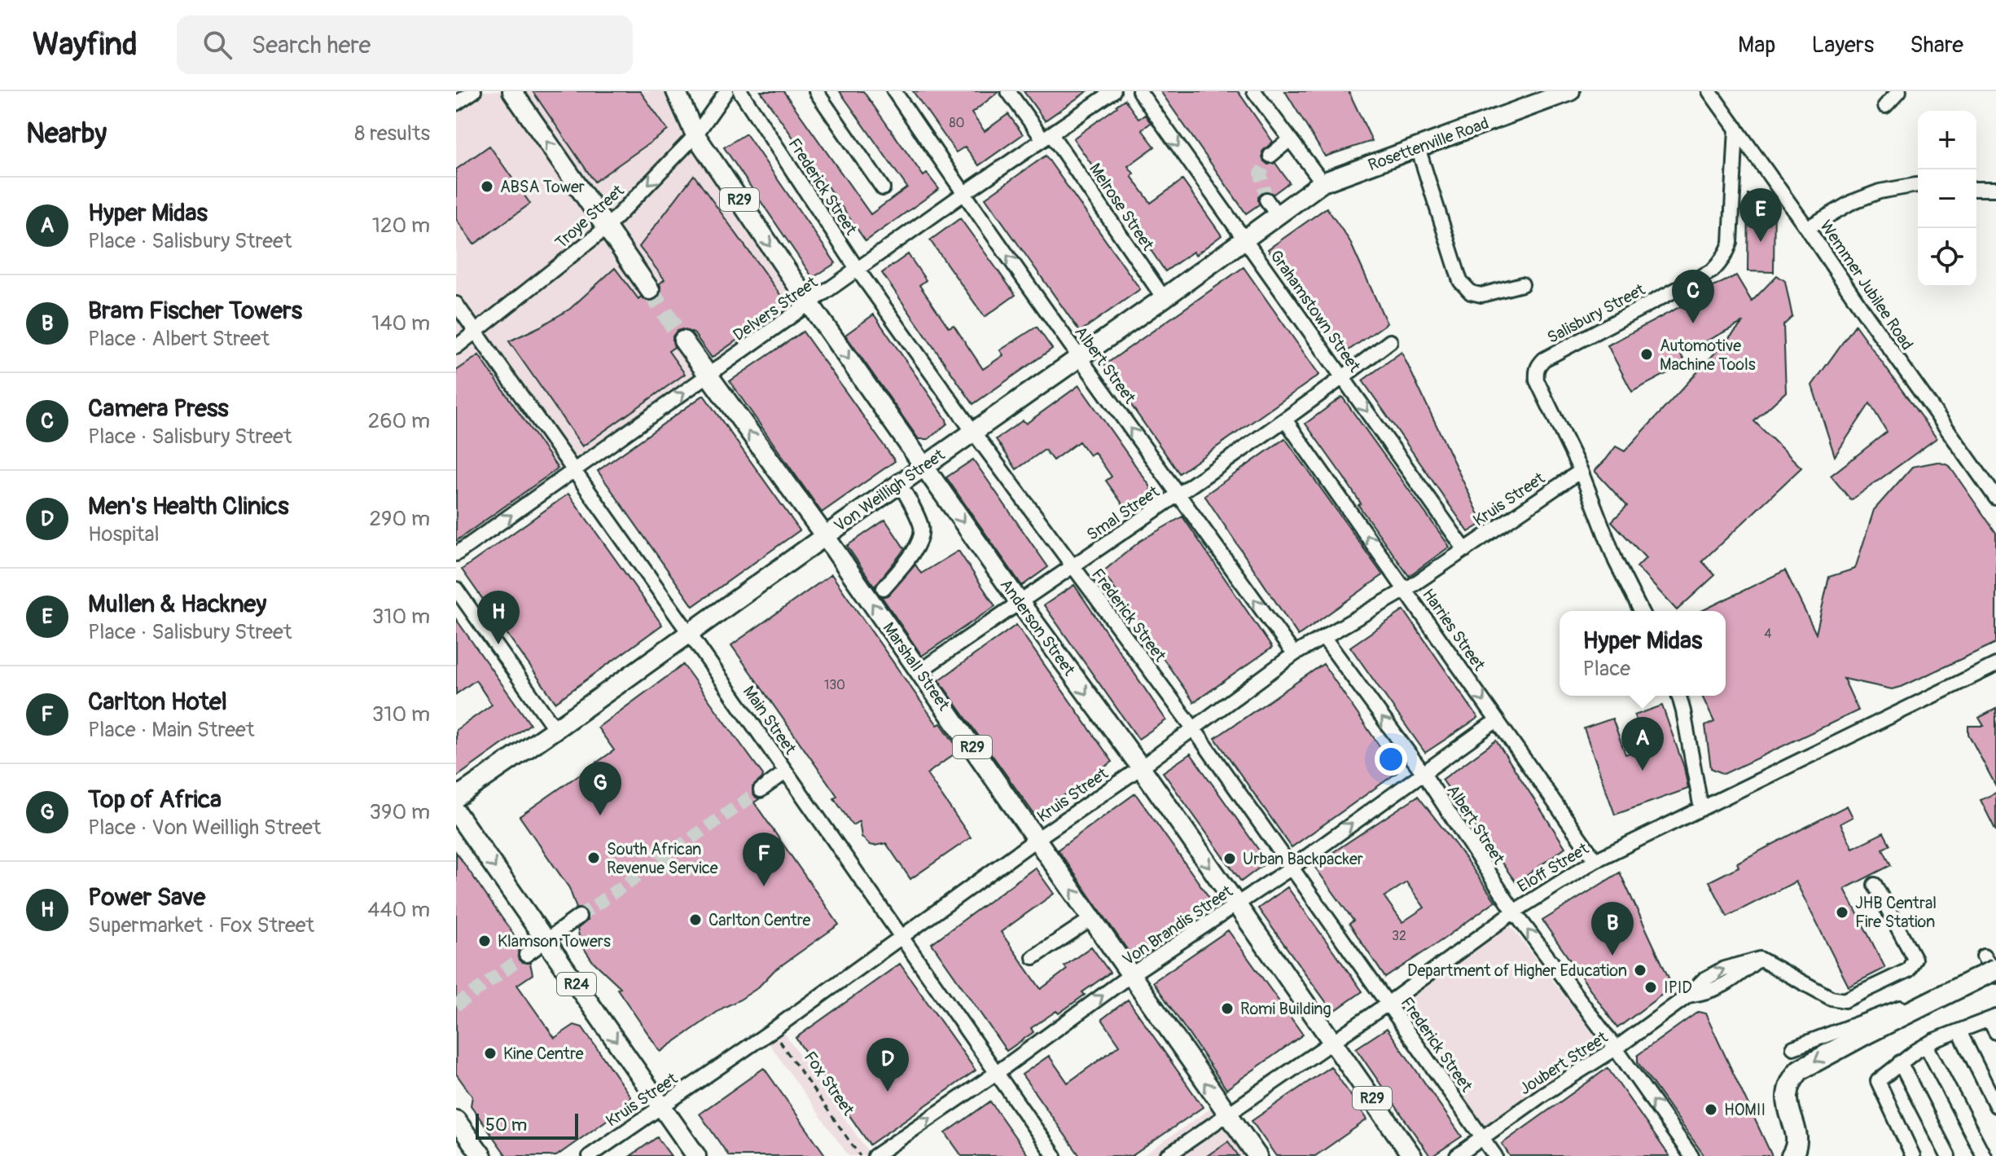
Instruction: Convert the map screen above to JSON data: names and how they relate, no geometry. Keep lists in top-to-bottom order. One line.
{"streets":{"main road":["Rosettenville Road","R29","Von Weilligh Street","Anderson Street","Marshall Street","R24"],"street":["Frederick Street","Melrose Street","Troye Street","Wemmer Jubilee Road","Delvers Street","Grahamstown Street","Salisbury Street","Albert Street","Kruis Street","Smal Street","Harries Street","Main Street","Eloff Street","Von Brandis Street","Joubert Street"],"path":["Fox Street"]},"crossings":[["Rosettenville Road","Von Weilligh Street"],["Frederick Street","Delvers Street"],["Frederick Street","Von Weilligh Street"],["Frederick Street","Kruis Street"],["Frederick Street","Smal Street"],["Frederick Street","Eloff Street"],["Frederick Street","Von Brandis Street"],["Frederick Street","Joubert Street"],["Melrose Street","Delvers Street"],["Melrose Street","Von Weilligh Street"],["Troye Street","Anderson Street"],["Troye Street","Main Street"],["Wemmer Jubilee Road","Salisbury Street"],["Delvers Street","Albert Street"],["Delvers Street","Anderson Street"],["Delvers Street","Marshall Street"],["Delvers Street","Main Street"],["Grahamstown Street","Von Weilligh Street"],["Grahamstown Street","Kruis Street"],["Grahamstown Street","Smal Street"],["Salisbury Street","Kruis Street"],["Albert Street","Von Weilligh Street"],["Albert Street","Kruis Street"],["Albert Street","Smal Street"],["Albert Street","Eloff Street"],["Albert Street","Von Brandis Street"],["Albert Street","Joubert Street"],["Von Weilligh Street","Anderson Street"],["Von Weilligh Street","Marshall Street"],["Von Weilligh Street","Main Street"],["Kruis Street","Anderson Street"],["Kruis Street","Harries Street"],["Kruis Street","Marshall Street"],["Kruis Street","Main Street"],["Kruis Street","R24"],["Kruis Street","Fox Street"],["Smal Street","Anderson Street"],["Smal Street","Harries Street"],["Smal Street","Marshall Street"],["Anderson Street","Eloff Street"],["Anderson Street","Von Brandis Street"],["Harries Street","Eloff Street"],["Harries Street","Von Brandis Street"],["Marshall Street","Eloff Street"],["Marshall Street","Von Brandis Street"],["Main Street","Von Brandis Street"]],"one_way":["Delvers Street","Albert Street","Anderson Street","Marshall Street","Von Brandis Street"],"places":["ABSA Tower","Automotive Machine Tools","South African Revenue Service","Urban Backpacker","JHB Central Fire Station","Carlton Centre","Klamson Towers","Department of Higher Education","IPID","Romi Building","Kine Centre","HOMII"],"house_numbers":["80","4","130","32"],"scale_bar":"50 m","page":{"header":"Wayfind","search":"Search here","nav":["Map","Layers","Share"],"heading":["Nearby","8 results"],"map_buttons":["+","−"],"list":[{"mark":"A","name":"Hyper Midas","note":"Place · Salisbury Street","value":"120 m"},{"mark":"B","name":"Bram Fischer Towers","note":"Place · Albert Street","value":"140 m"},{"mark":"C","name":"Camera Press","note":"Place · Salisbury Street","value":"260 m"},{"mark":"D","name":"Men's Health Clinics","note":"Hospital","value":"290 m"},{"mark":"E","name":"Mullen & Hackney","note":"Place · Salisbury Street","value":"310 m"},{"mark":"F","name":"Carlton Hotel","note":"Place · Main Street","value":"310 m"},{"mark":"G","name":"Top of Africa","note":"Place · Von Weilligh Street","value":"390 m"},{"mark":"H","name":"Power Save","note":"Supermarket · Fox Street","value":"440 m"}],"pins":["E","C","H","A","G","F","B","D"],"popup":["Hyper Midas","Place"],"scale":"50 m"}}
